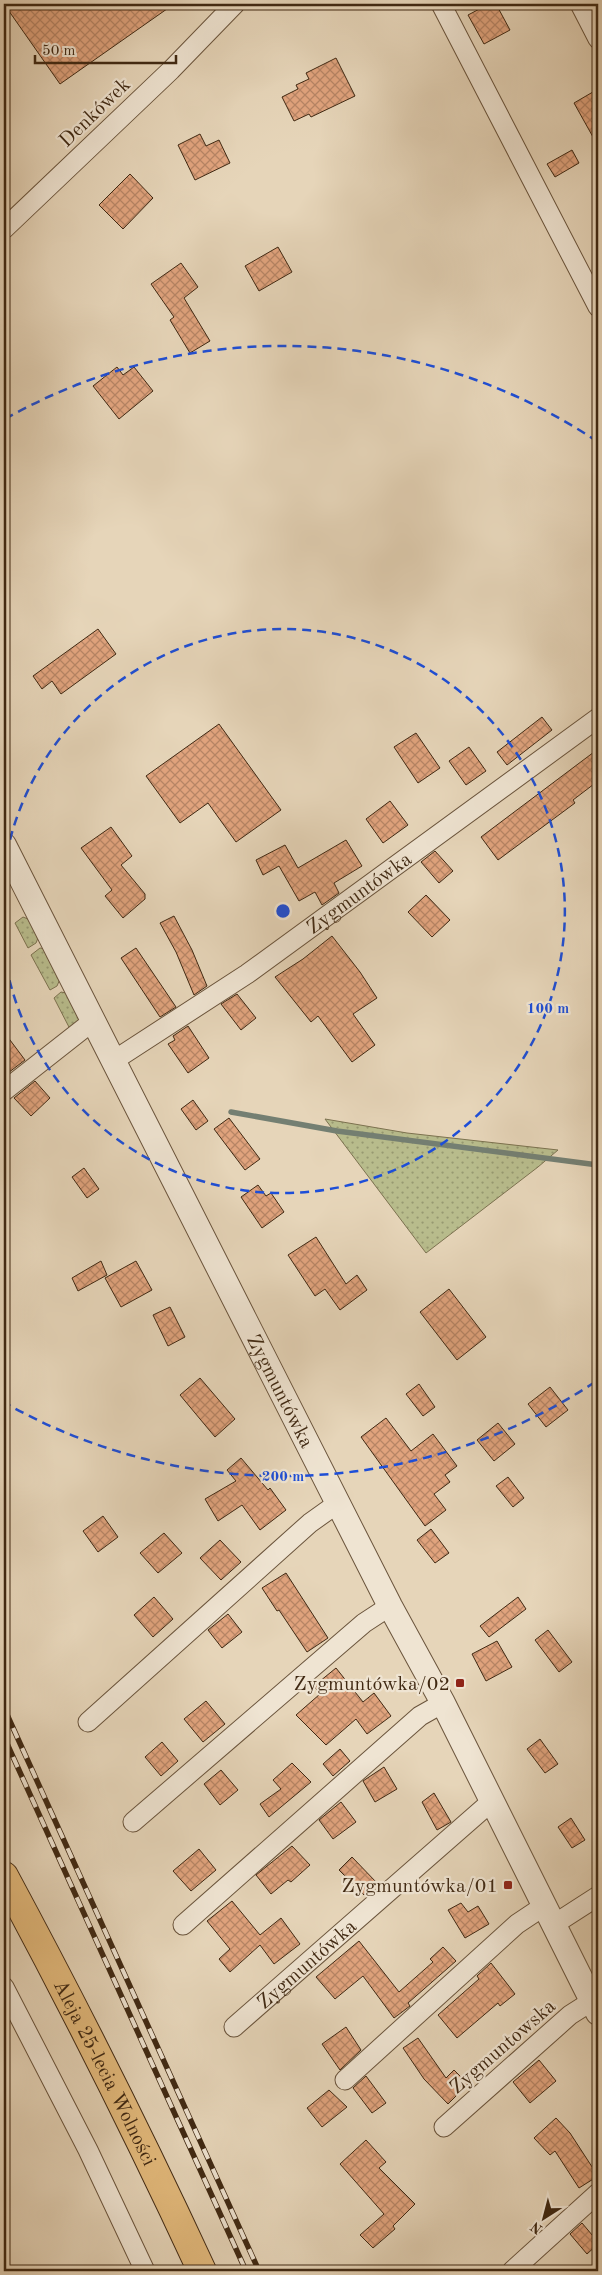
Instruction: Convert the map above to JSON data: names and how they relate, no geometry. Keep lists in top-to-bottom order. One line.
{"streets":{"main road":["Aleja 25-lecia Wolności"],"street":["Denkówek","Zygmuntówka","Zygmuntowska"]},"crossings":[["Zygmuntówka","Zygmuntowska"]],"places":{"transit":["Zygmuntówka/02","Zygmuntówka/01"]},"scale_bar":"50 m","north":"bottom left","rings":["100 m","200 m"]}
